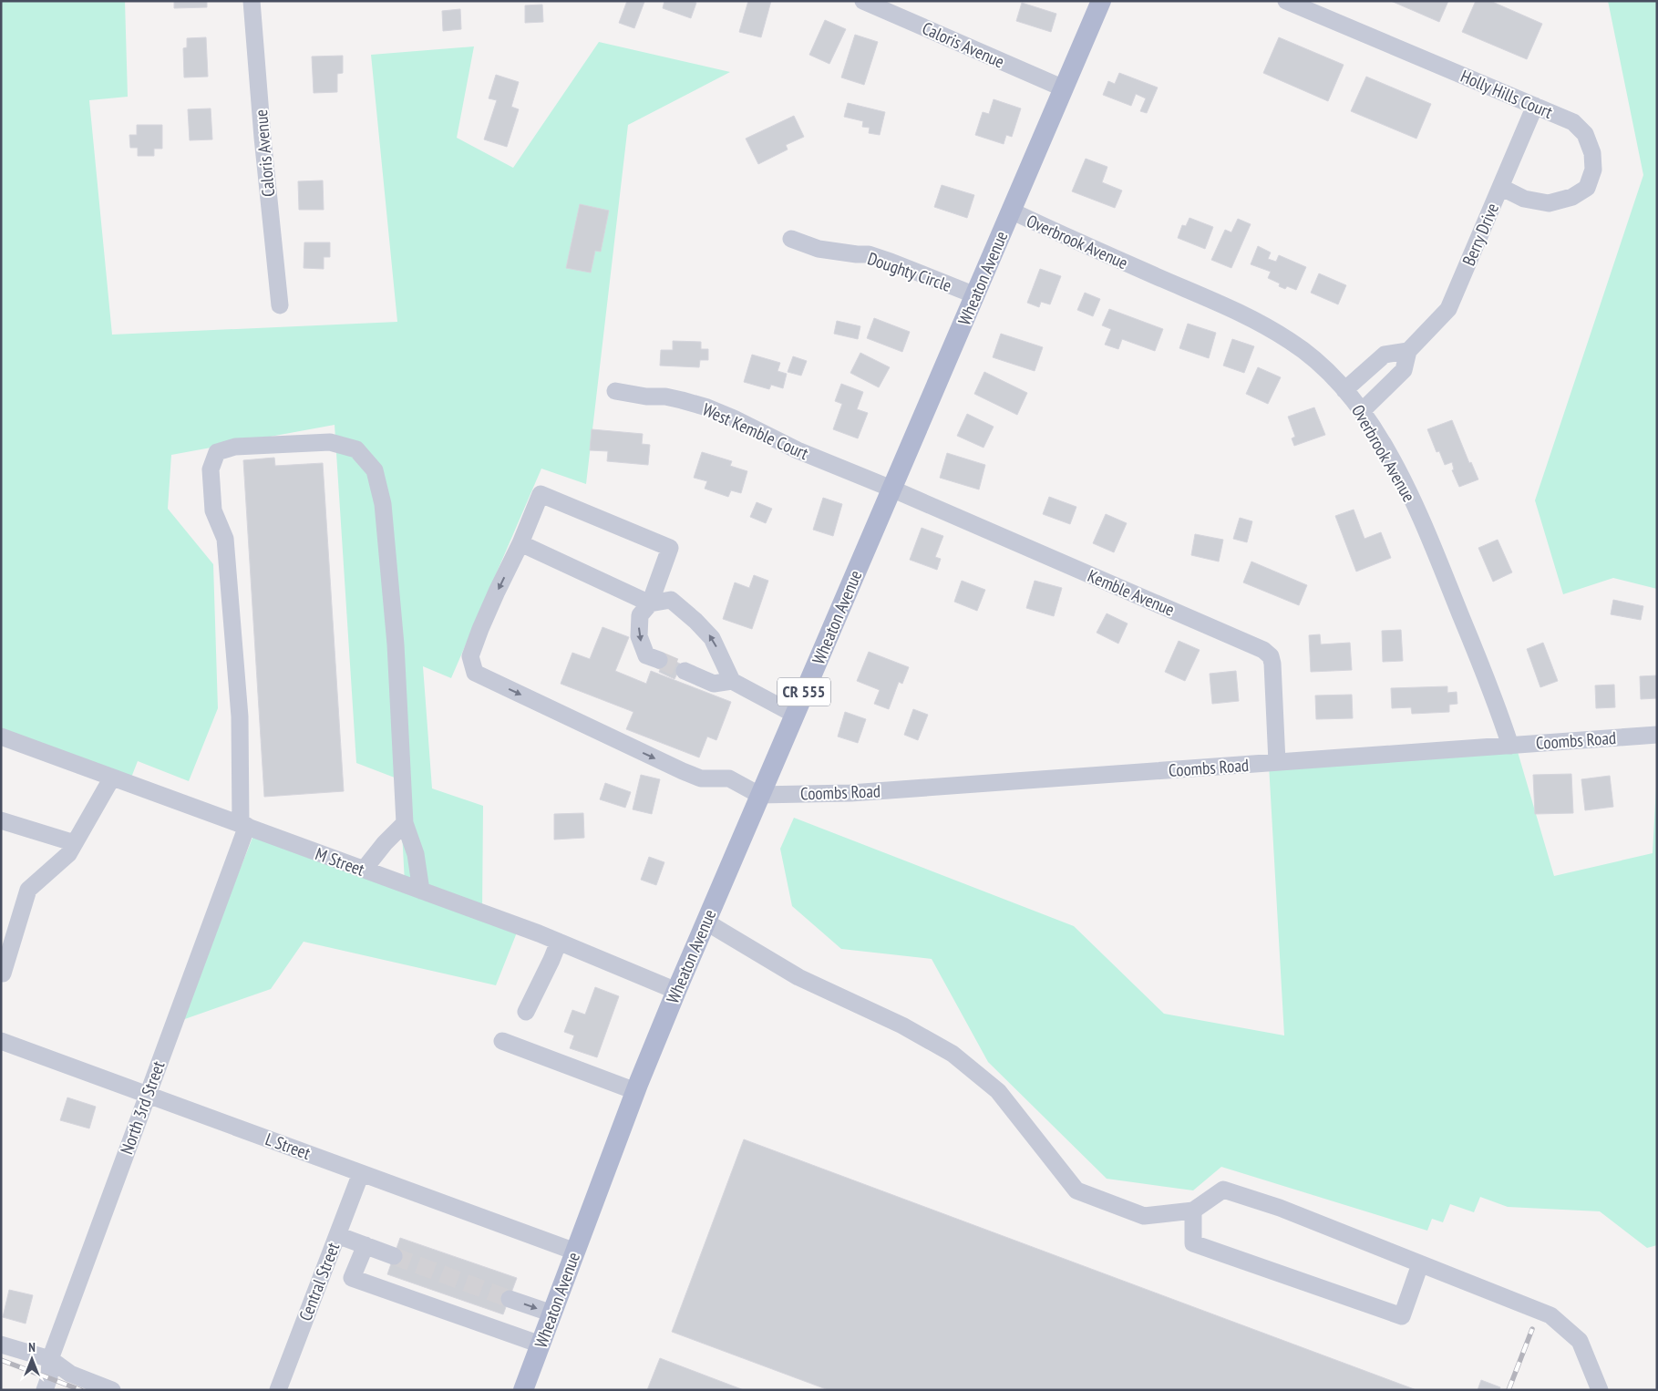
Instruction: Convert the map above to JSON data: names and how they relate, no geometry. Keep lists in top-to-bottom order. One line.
{"streets":{"main road":["Wheaton Avenue","CR 555"],"street":["Caloris Avenue","Holly Hills Court","Berry Drive","Overbrook Avenue","Doughty Circle","West Kemble Court","Kemble Avenue","Coombs Road","M Street","North 3rd Street","L Street","Central Street"]},"crossings":[["Caloris Avenue","Wheaton Avenue"],["Holly Hills Court","Berry Drive"],["Berry Drive","Overbrook Avenue"],["Overbrook Avenue","Wheaton Avenue"],["Overbrook Avenue","Coombs Road"],["Doughty Circle","Wheaton Avenue"],["Wheaton Avenue","West Kemble Court"],["Wheaton Avenue","Kemble Avenue"],["Wheaton Avenue","Coombs Road"],["Wheaton Avenue","M Street"],["Wheaton Avenue","L Street"],["West Kemble Court","Kemble Avenue"],["Kemble Avenue","Coombs Road"],["M Street","North 3rd Street"],["North 3rd Street","L Street"],["L Street","Central Street"]],"north":"top"}
